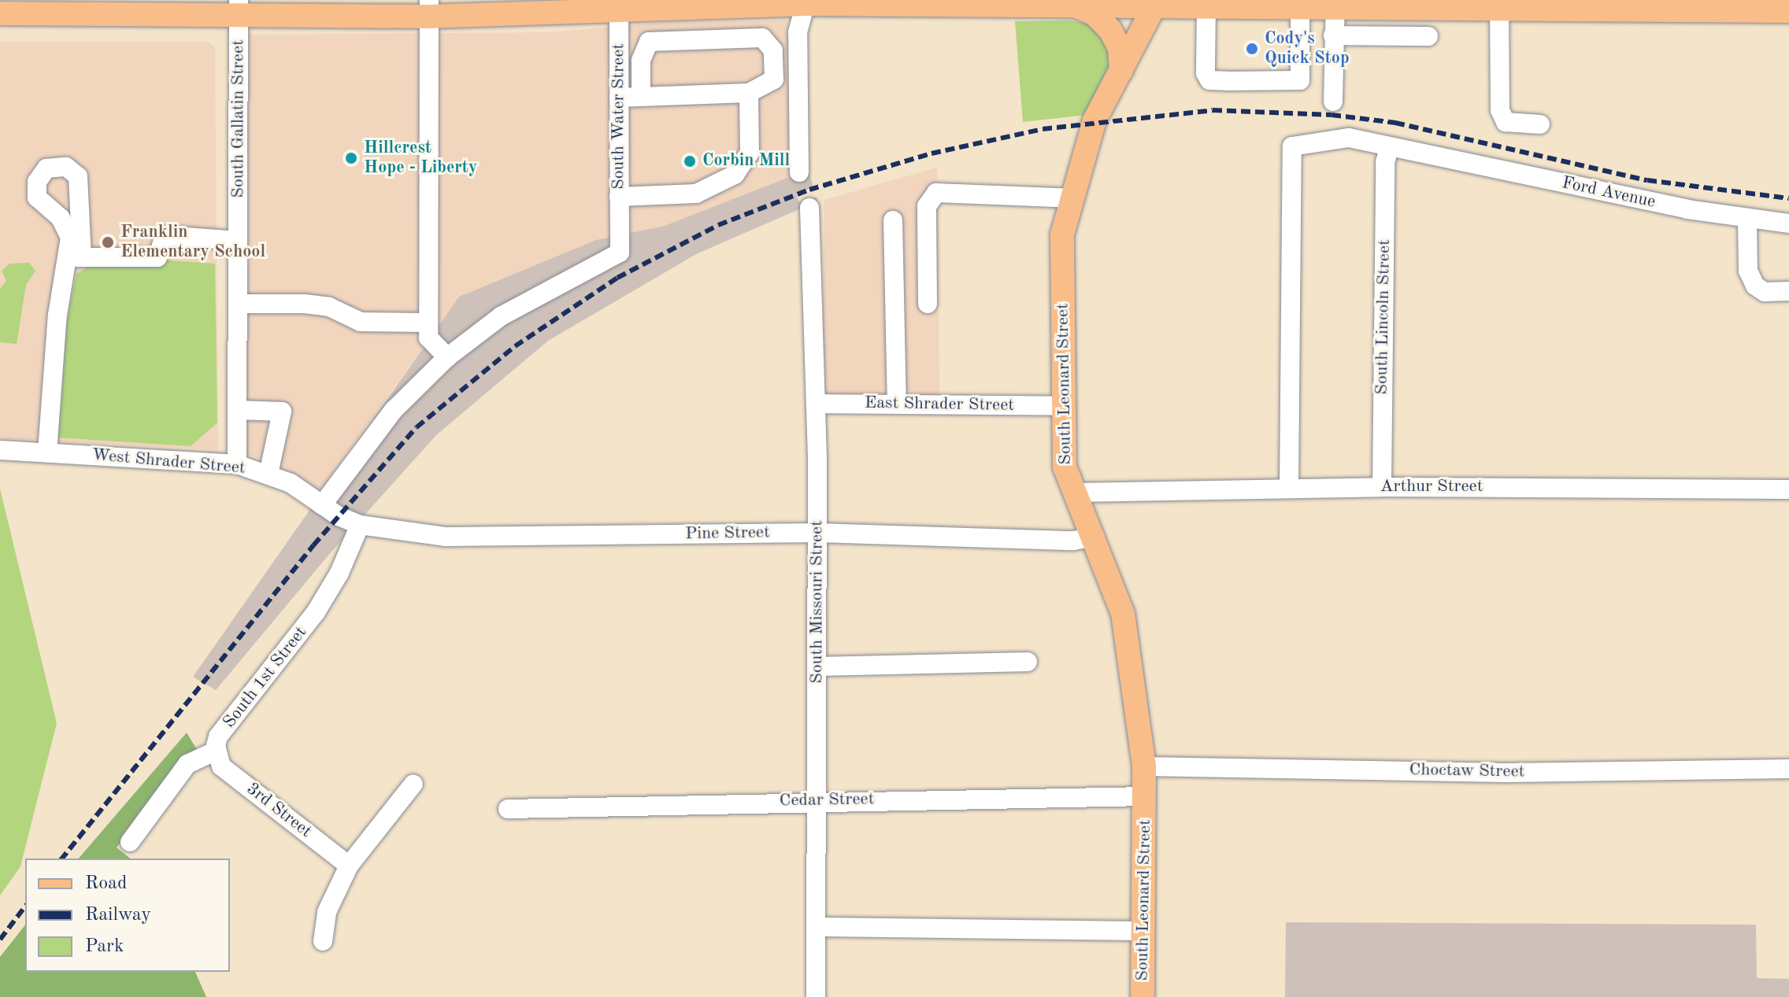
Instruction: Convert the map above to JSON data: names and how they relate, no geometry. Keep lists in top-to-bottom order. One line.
{"streets":{"main road":["South Leonard Street"],"street":["South Water Street","South Gallatin Street","Ford Avenue","South Lincoln Street","East Shrader Street","West Shrader Street","Arthur Street","Pine Street","South Missouri Street","South 1st Street","Choctaw Street","Cedar Street","3rd Street"]},"crossings":[["South Gallatin Street","West Shrader Street"],["Ford Avenue","South Lincoln Street"],["Ford Avenue","Arthur Street"],["South Lincoln Street","Arthur Street"],["South Leonard Street","East Shrader Street"],["South Leonard Street","Arthur Street"],["South Leonard Street","Pine Street"],["South Leonard Street","Choctaw Street"],["South Leonard Street","Cedar Street"],["East Shrader Street","South Missouri Street"],["West Shrader Street","Pine Street"],["West Shrader Street","South 1st Street"],["Pine Street","South Missouri Street"],["Pine Street","South 1st Street"],["South Missouri Street","Cedar Street"],["South 1st Street","3rd Street"]],"places":["Cody's Quick Stop","Hillcrest Hope - Liberty","Corbin Mill","Franklin Elementary School"],"legend":["Road","Railway","Park"]}
